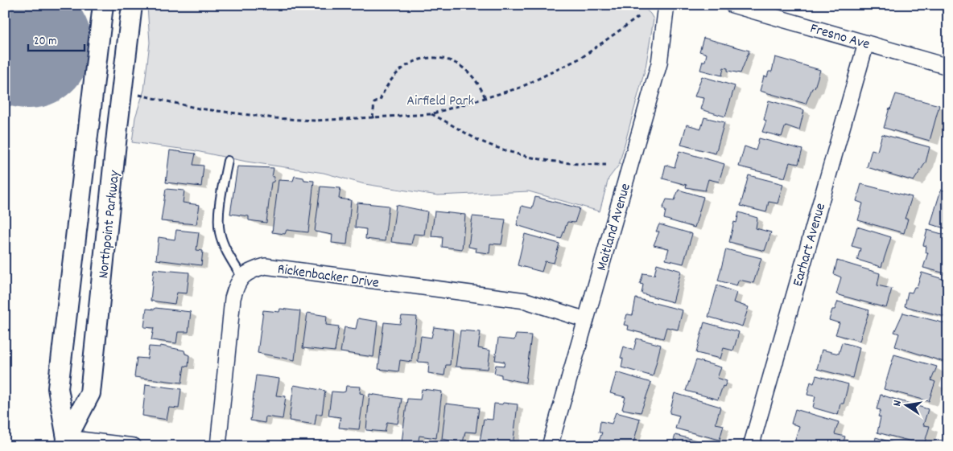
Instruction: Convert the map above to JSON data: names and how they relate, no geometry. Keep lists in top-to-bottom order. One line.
{"streets":{"street":["Fresno Ave","Northpoint Parkway","Maitland Avenue","Earhart Avenue","Rickenbacker Drive"]},"crossings":[["Fresno Ave","Earhart Avenue"],["Maitland Avenue","Rickenbacker Drive"]],"parks":["Airfield Park"],"scale_bar":"20 m","north":"left"}
